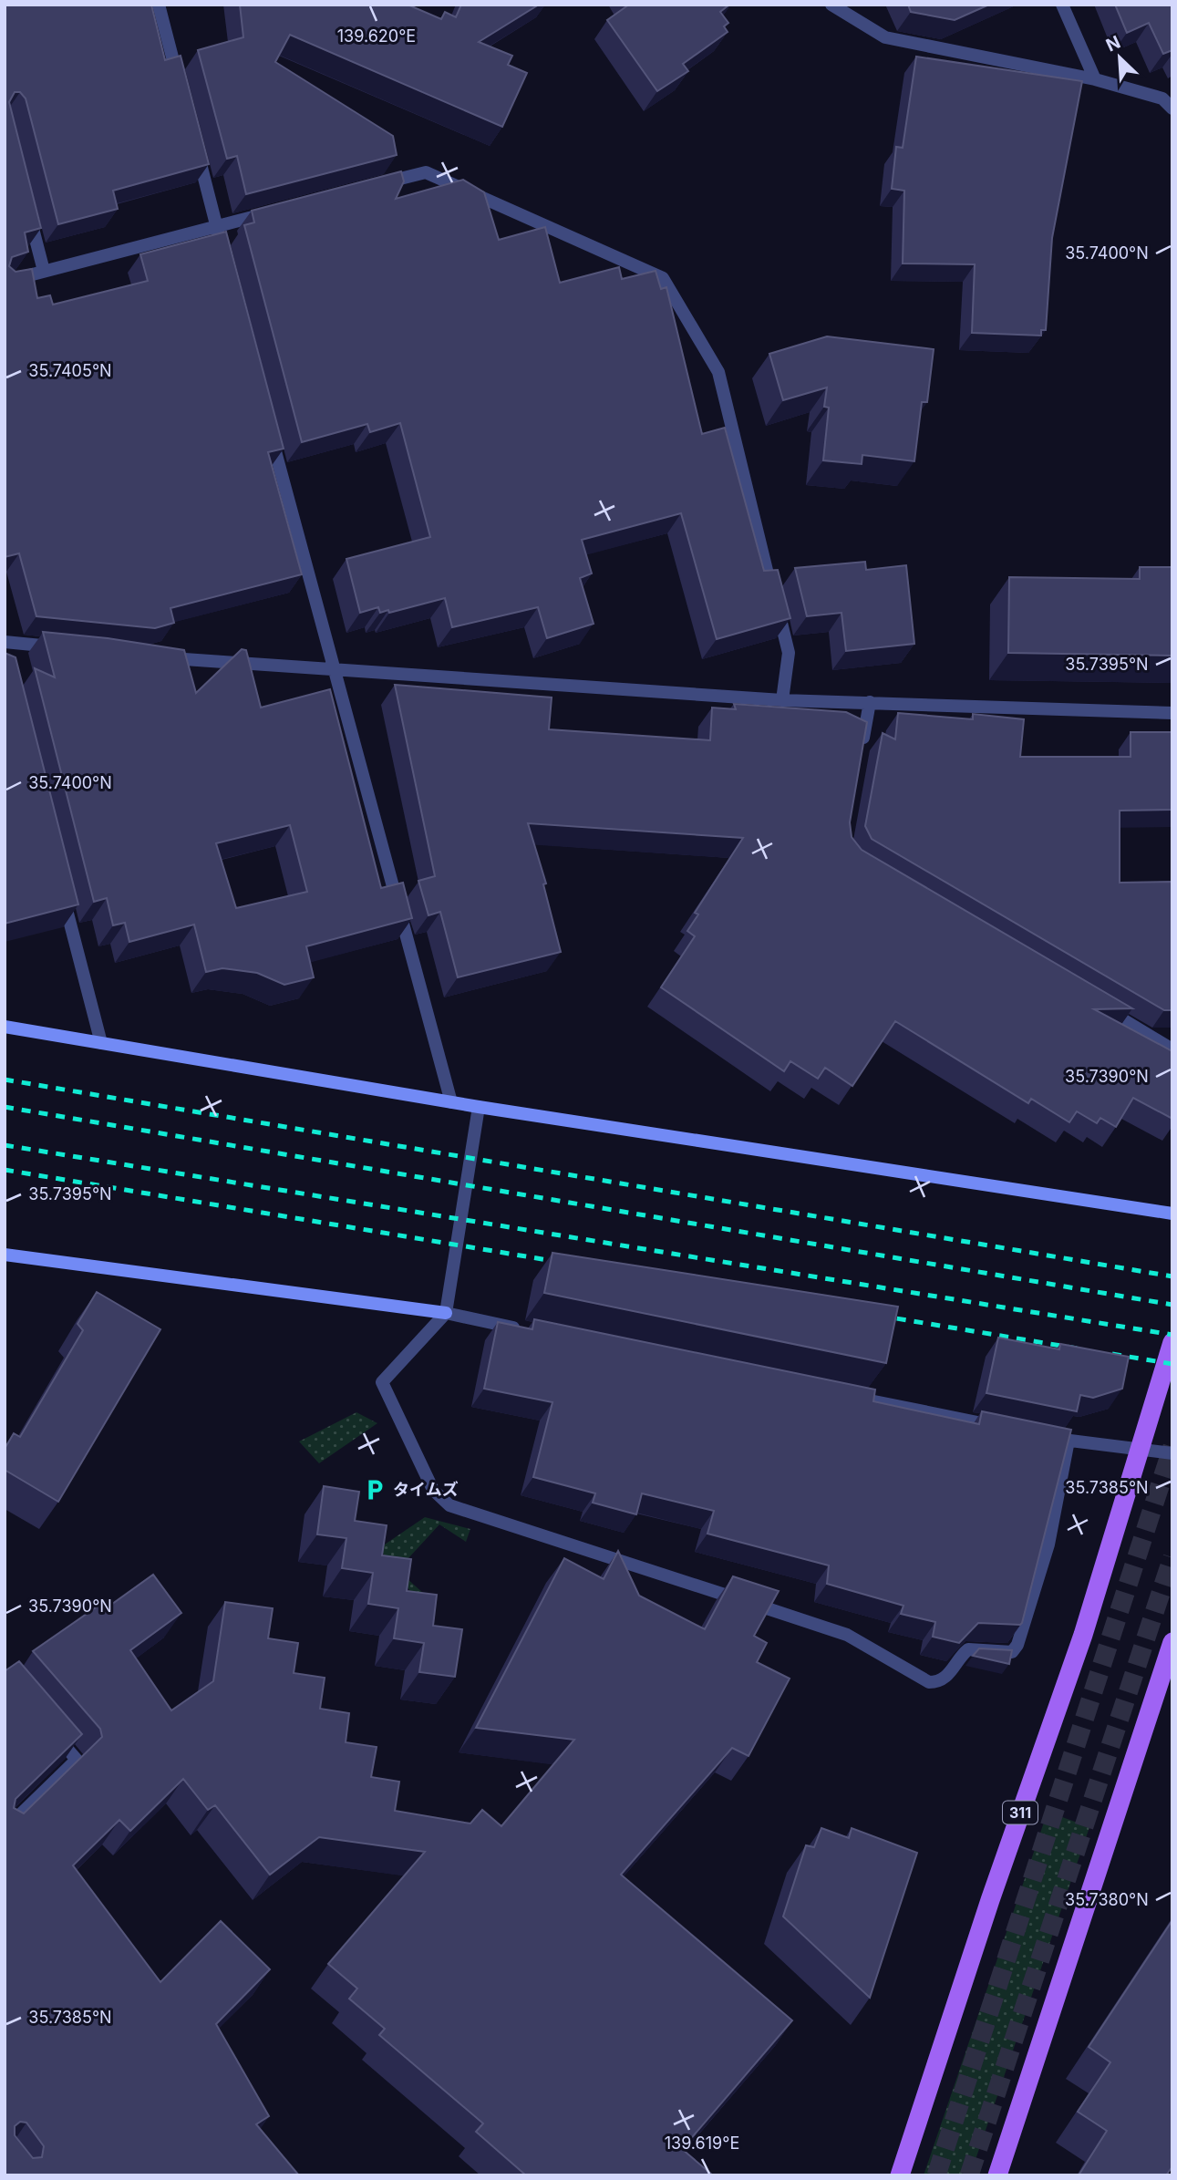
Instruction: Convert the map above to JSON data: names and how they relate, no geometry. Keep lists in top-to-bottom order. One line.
{"streets":{"main road":["311"]},"places":{"parking":["タイムズ"]},"north":"top left","coordinates":["139.620°E","35.7400°N","35.7405°N","35.7395°N","35.7390°N","35.7385°N","35.7380°N","139.619°E"]}
